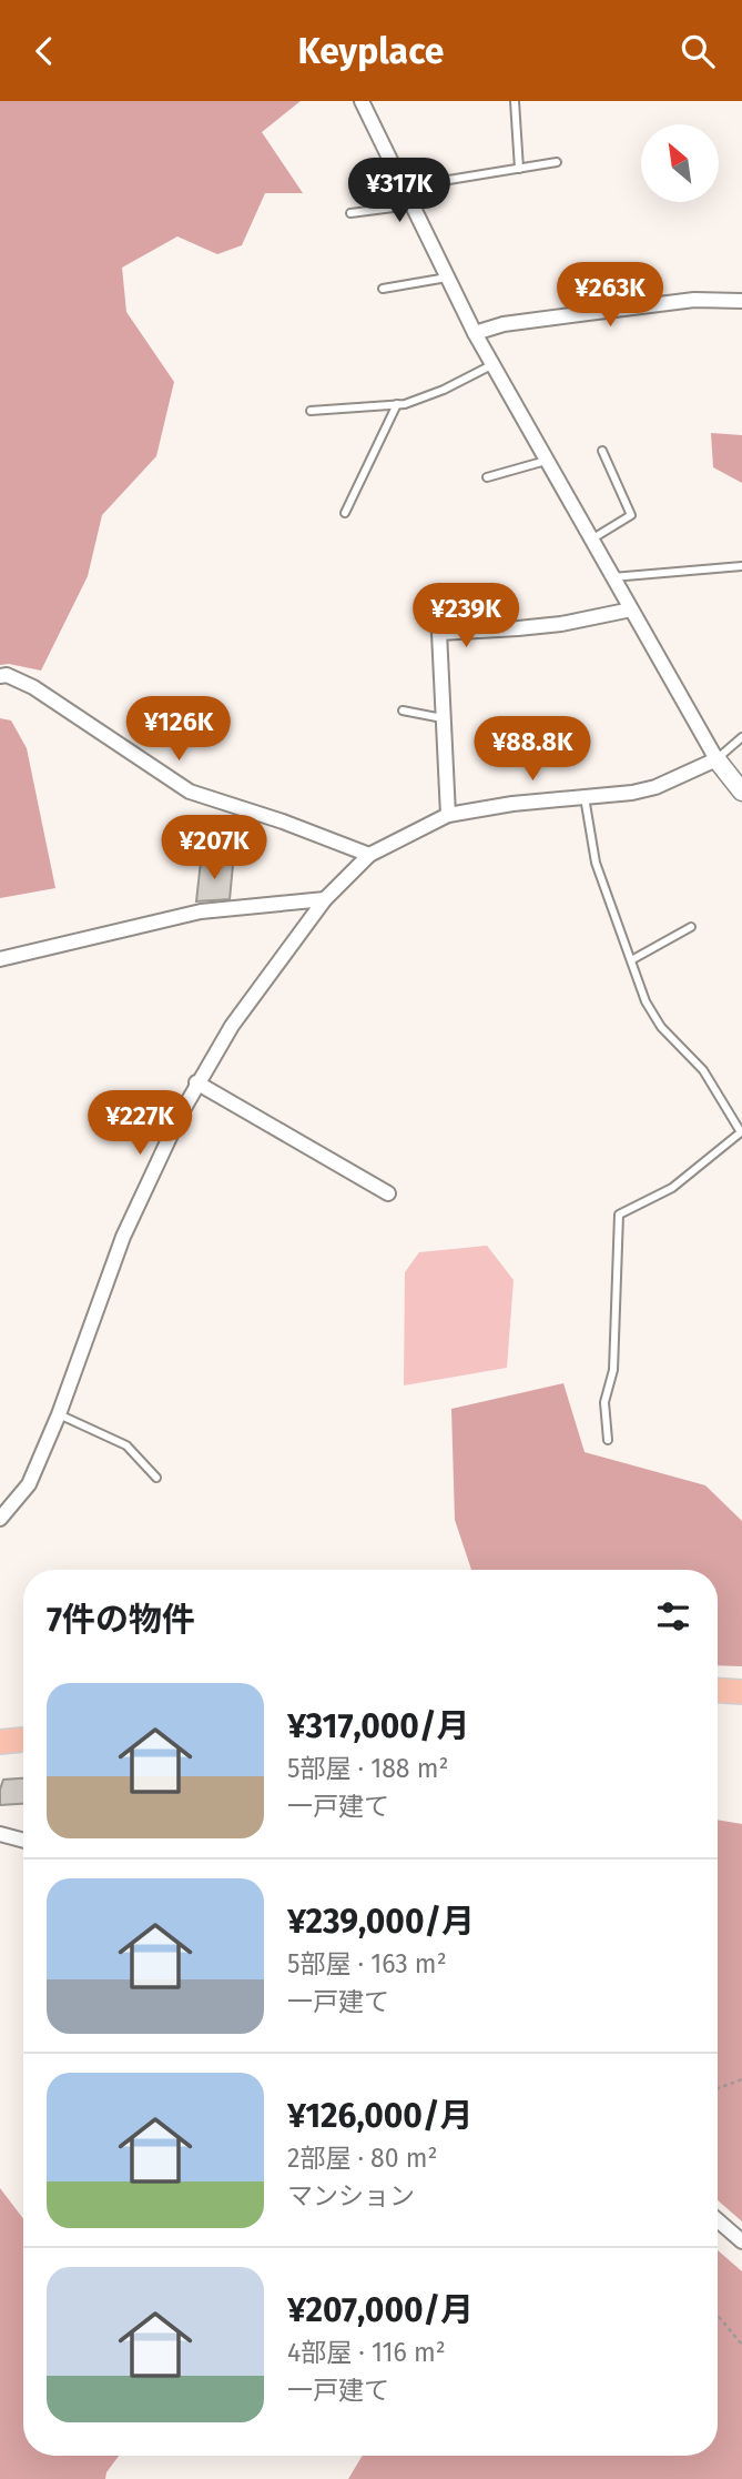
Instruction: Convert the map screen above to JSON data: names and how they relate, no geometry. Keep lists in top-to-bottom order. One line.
{"north":"top left","page":{"header":"Keyplace","price":["¥317K","¥263K","¥239K","¥126K","¥88.8K","¥207K","¥227K"],"heading":"7件の物件","list":[{"name":"¥317,000/月","note":"5部屋 · 188 m² · 一戸建て"},{"name":"¥239,000/月","note":"5部屋 · 163 m² · 一戸建て"},{"name":"¥126,000/月","note":"2部屋 · 80 m² · マンション"},{"name":"¥207,000/月","note":"4部屋 · 116 m² · 一戸建て"}]}}
